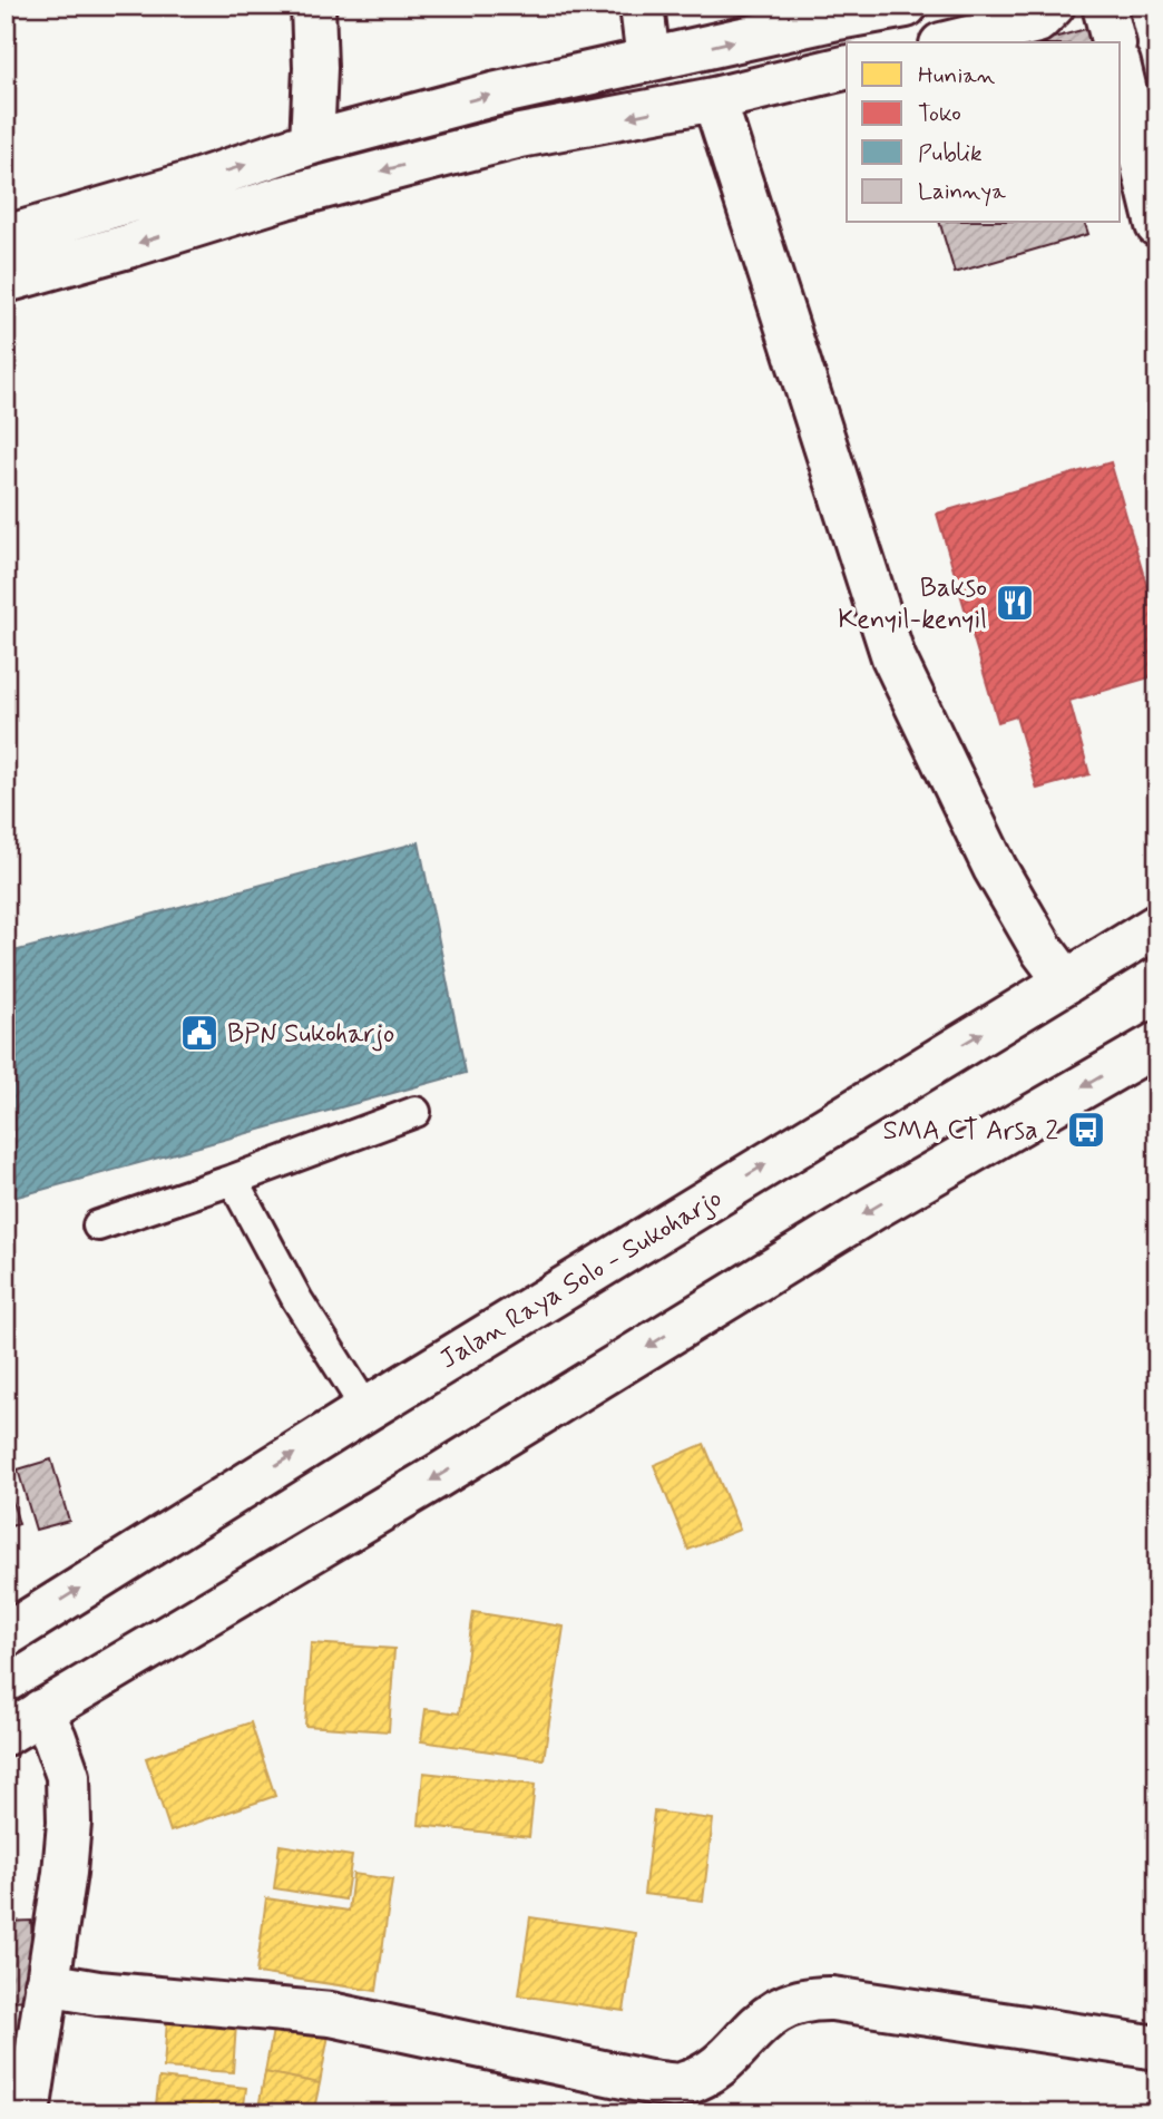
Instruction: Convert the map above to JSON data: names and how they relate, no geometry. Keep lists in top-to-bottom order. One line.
{"streets":{"street":["Jalan Raya Solo - Sukoharjo"]},"places":{"restaurant":["Bakso Kenyil-kenyil"],"public building":["BPN Sukoharjo"],"bus stop":["SMA CT Arsa 2"]},"legend":["Hunian","Toko","Publik","Lainnya"]}
